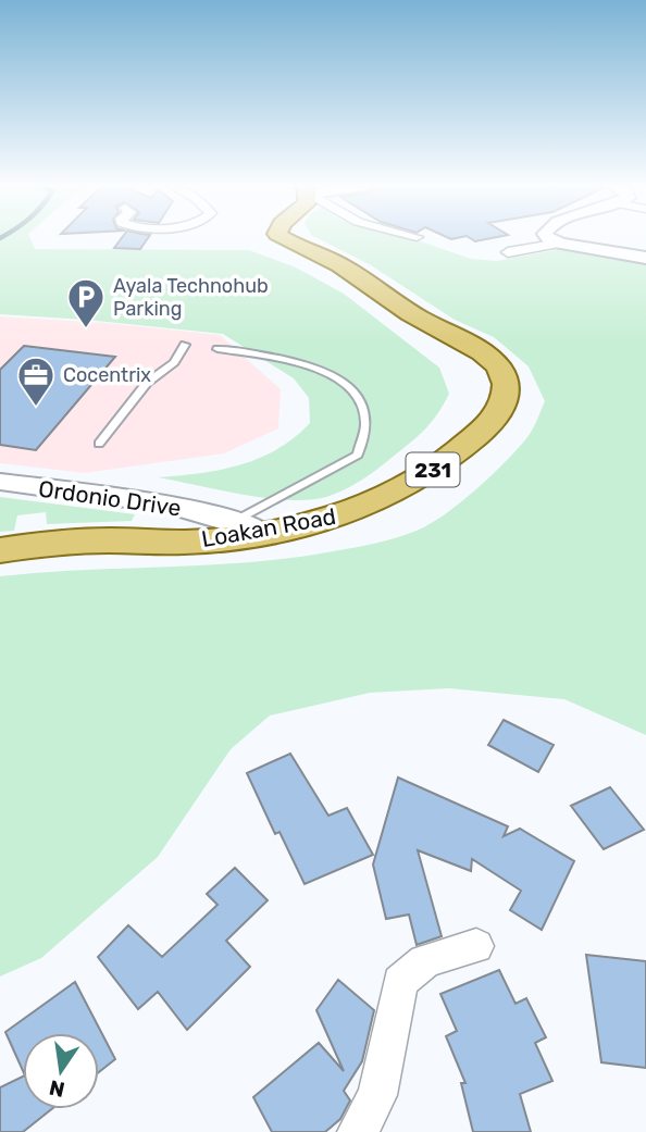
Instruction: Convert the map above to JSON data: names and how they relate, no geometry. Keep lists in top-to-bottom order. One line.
{"streets":{"main road":["231","Loakan Road"],"street":["Ordonio Drive"]},"crossings":[["Ordonio Drive","Loakan Road"]],"places":{"parking":["Ayala Technohub Parking"],"office":["Cocentrix"]},"north":"bottom"}
